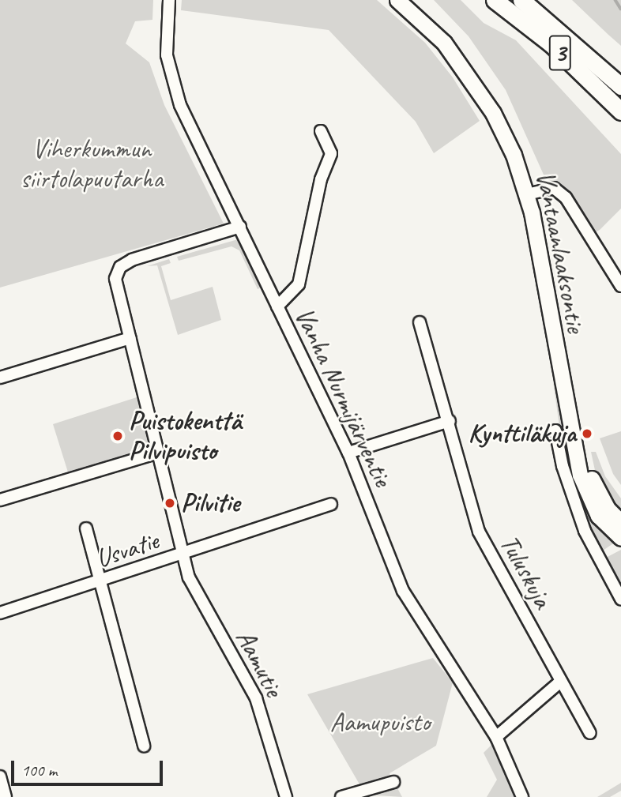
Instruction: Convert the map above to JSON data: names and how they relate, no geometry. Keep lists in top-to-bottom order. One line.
{"streets":{"highway":["3"],"main road":["Vantaanlaaksontie"],"street":["Vanha Nurmijärventie","Usvatie","Tuluskuja","Aamutie"]},"crossings":[["Vanha Nurmijärventie","Aamutie"],["Usvatie","Aamutie"]],"parks":["Viherkummun siirtolapuutarha","Aamupuisto"],"places":["Kynttiläkuja","Puistokenttä Pilvipuisto","Pilvitie"],"scale_bar":"100 m"}
